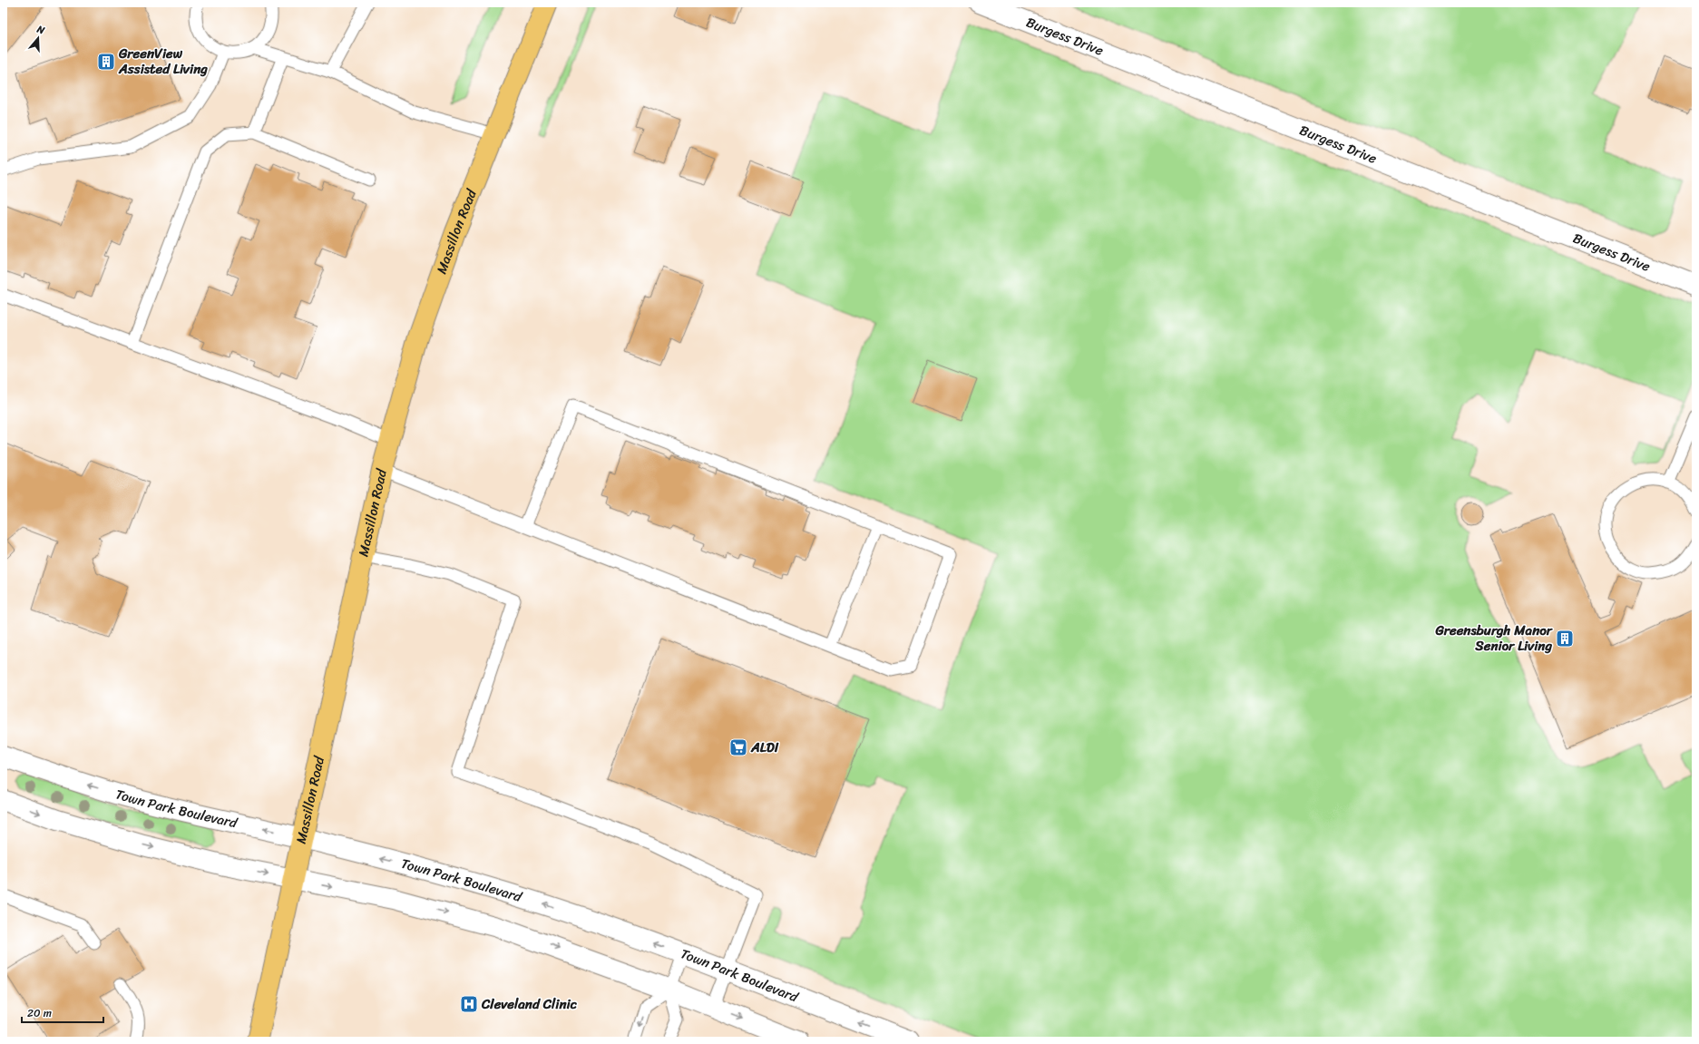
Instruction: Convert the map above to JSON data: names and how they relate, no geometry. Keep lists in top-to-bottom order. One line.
{"streets":{"main road":["Massillon Road"],"street":["Burgess Drive","Town Park Boulevard"]},"crossings":[["Massillon Road","Town Park Boulevard"]],"places":{"building":["GreenView Assisted Living","Greensburgh Manor Senior Living"],"supermarket":["ALDI"],"hospital":["Cleveland Clinic"]},"scale_bar":"20 m","north":"top"}
